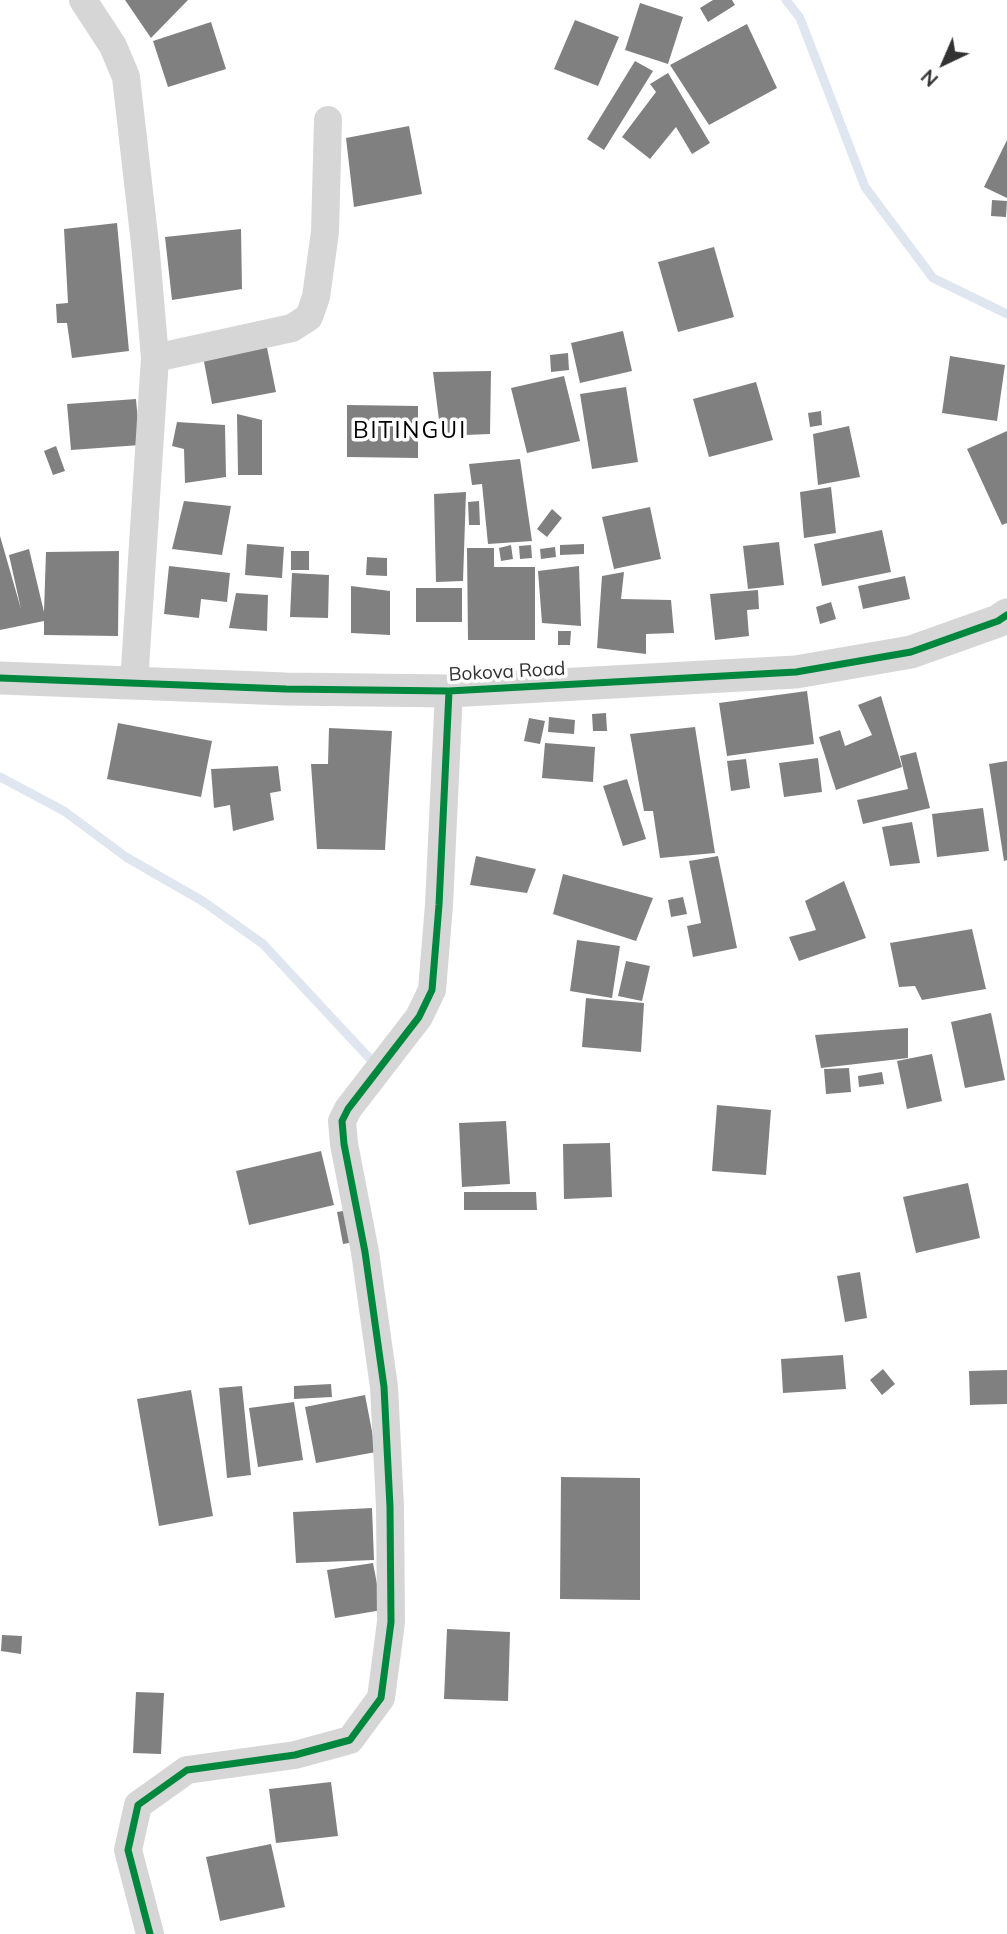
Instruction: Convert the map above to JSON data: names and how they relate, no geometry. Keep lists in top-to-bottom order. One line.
{"streets":{"street":["Bokova Road"]},"districts":["BITINGUI"],"north":"bottom left"}
